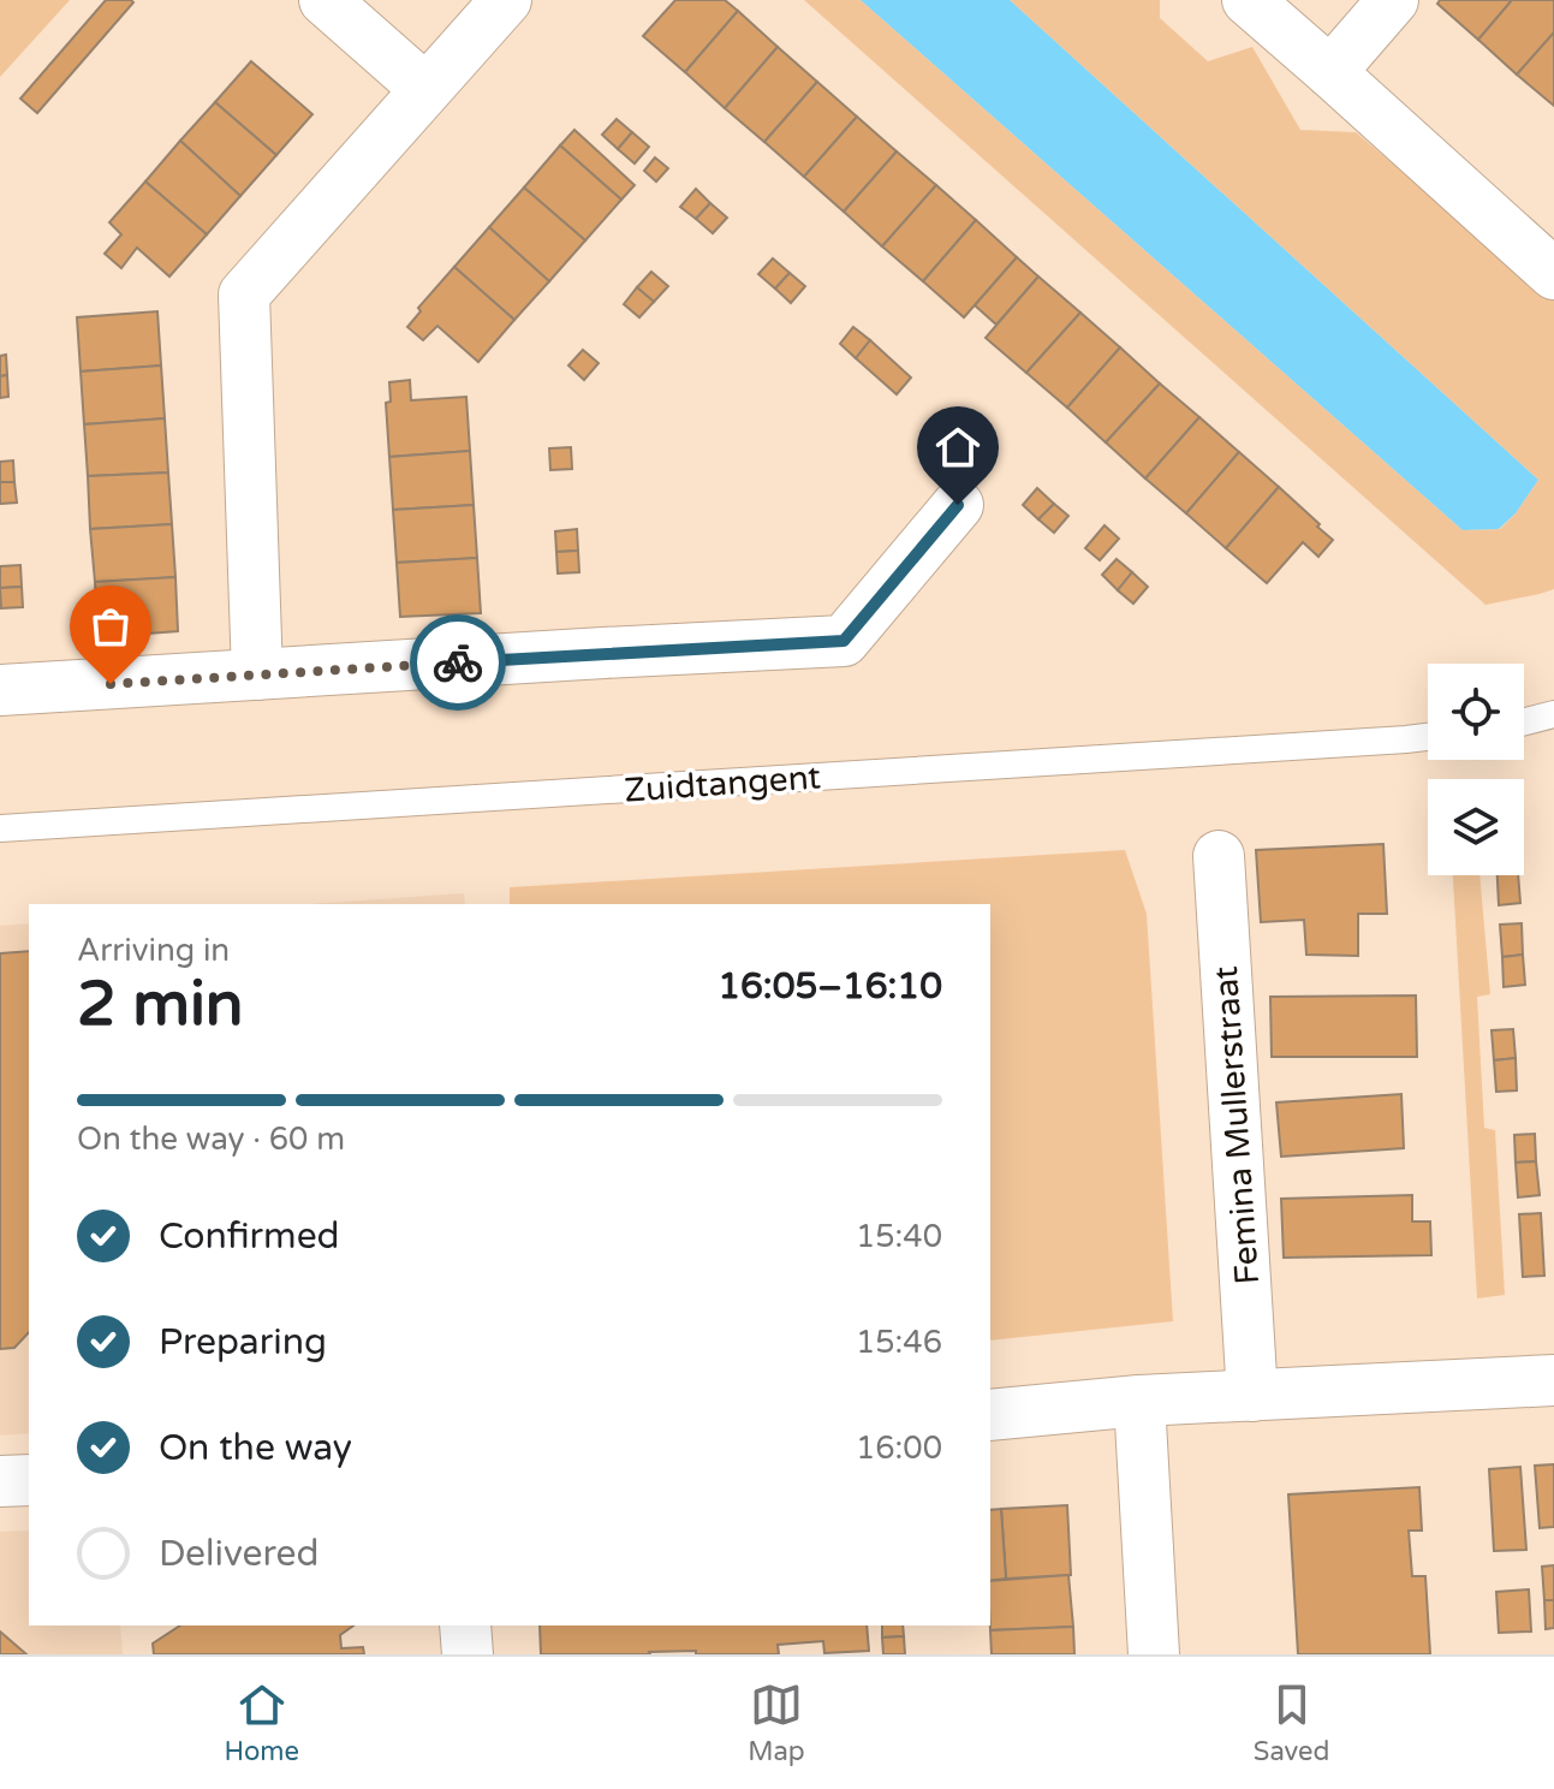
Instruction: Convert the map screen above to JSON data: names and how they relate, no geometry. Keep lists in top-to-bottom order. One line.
{"streets":{"street":["Femina Mullerstraat"],"lane":["Zuidtangent"]},"page":{"heading":["2 min","Arriving in","16:05–16:10"],"bar":"On the way · 60 m","list":[["Confirmed","15:40"],["Preparing","15:46"],["On the way","16:00"],"Delivered"],"tabs":["Home","Map","Saved"]}}
